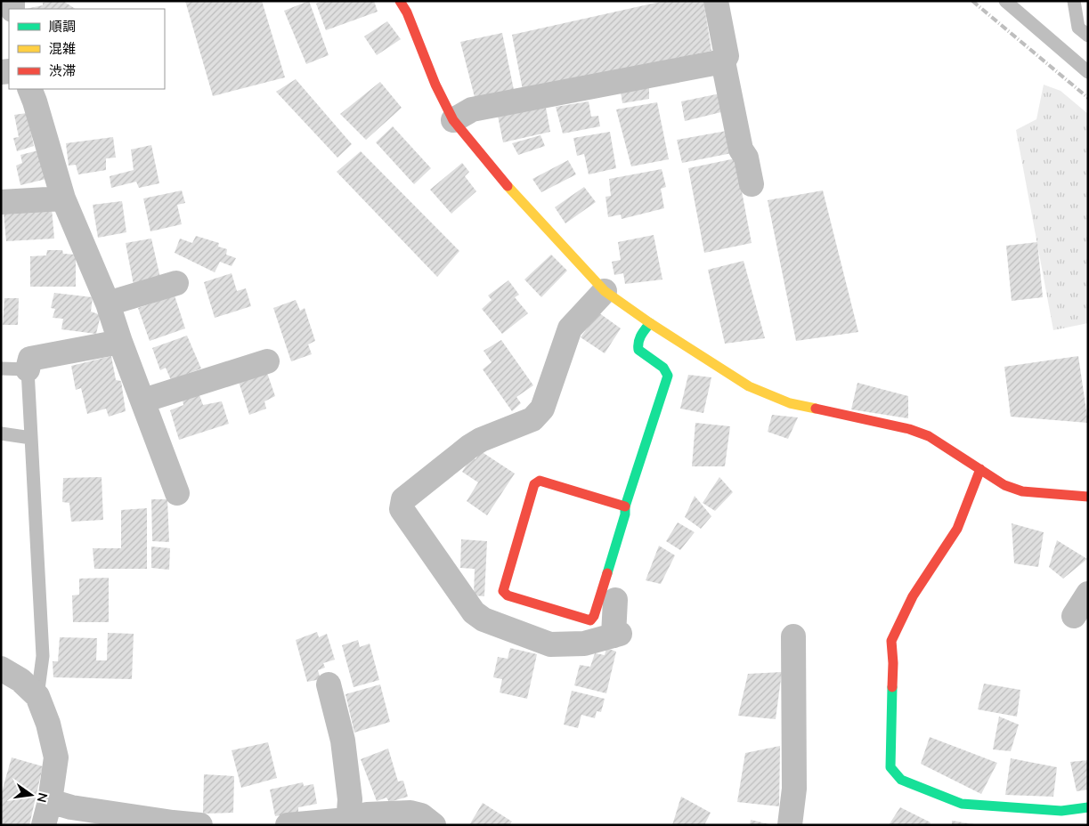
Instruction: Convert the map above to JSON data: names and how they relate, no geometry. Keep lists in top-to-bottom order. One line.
{"legend":["順調","混雑","渋滞"],"north":"right"}
